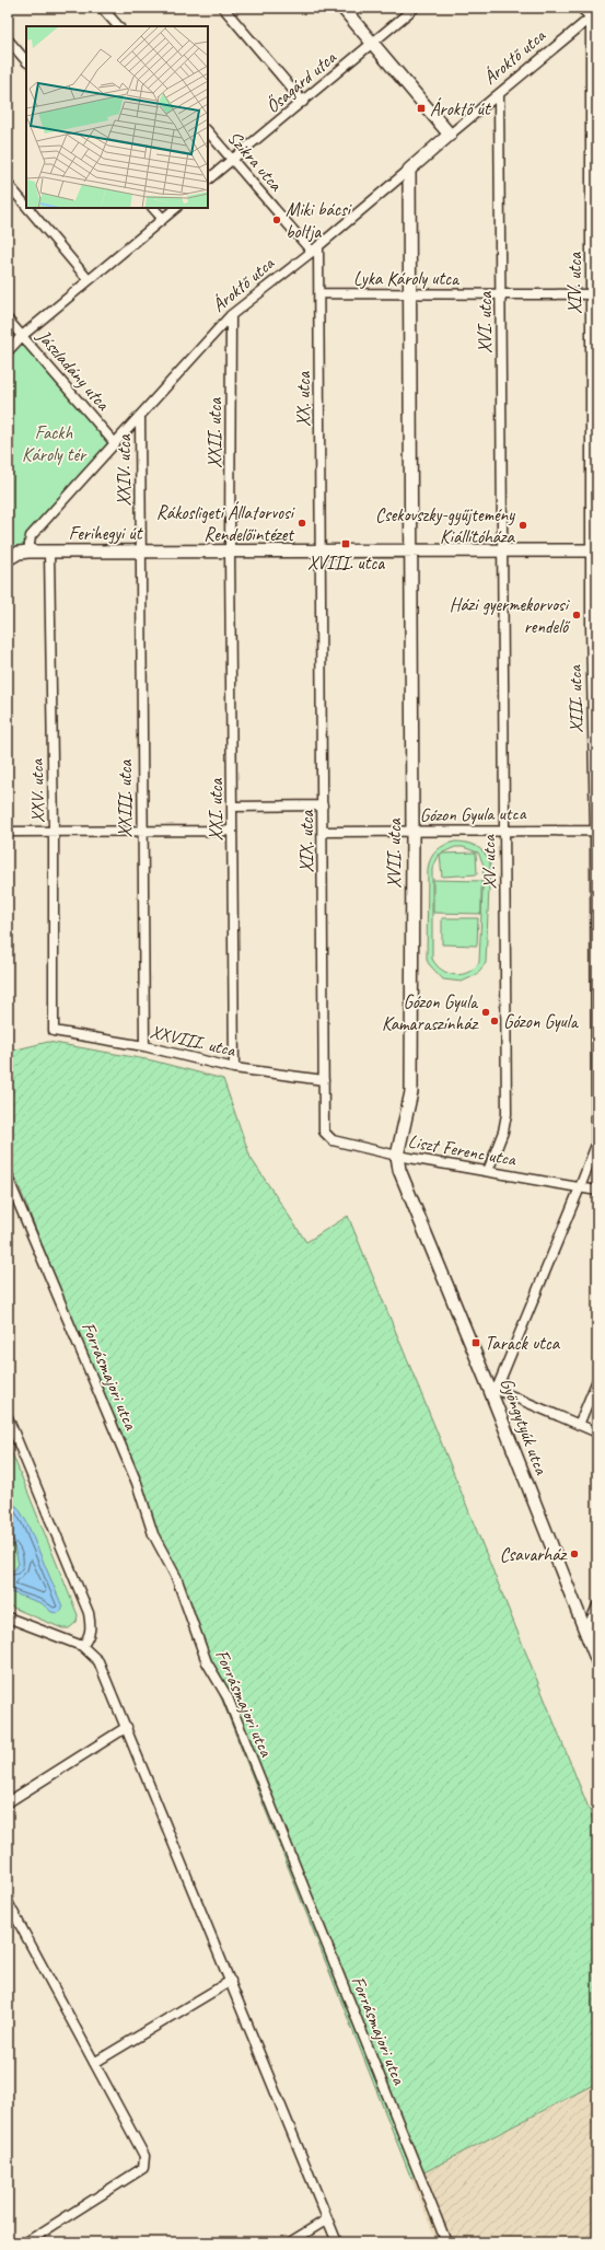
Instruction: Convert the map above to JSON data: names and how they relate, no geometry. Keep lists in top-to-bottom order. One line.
{"streets":{"street":["Ároktő utca","Ősagárd utca","Szikra utca","Lyka Károly utca","XIV. utca","XVI. utca","Jászladány utca","XX. utca","XXII. utca","XXIV. utca","Ferihegyi út","XIII. utca","XXV. utca","XXIII. utca","XXI. utca","Gózon Gyula utca","XIX. utca","XVII. utca","XV. utca","XXVIII. utca","Liszt Ferenc utca","Forrásmajori utca","Gyöngytyúk utca"]},"crossings":[["Ároktő utca","Szikra utca"],["Ároktő utca","XIV. utca"],["Ároktő utca","XVI. utca"],["Ároktő utca","Jászladány utca"],["Ároktő utca","XX. utca"],["Ároktő utca","XXII. utca"],["Ároktő utca","XXIV. utca"],["Ároktő utca","Ferihegyi út"],["Ősagárd utca","Szikra utca"],["Szikra utca","XX. utca"],["Lyka Károly utca","XIV. utca"],["Lyka Károly utca","XVI. utca"],["Lyka Károly utca","XX. utca"],["XIV. utca","Ferihegyi út"],["XIV. utca","XIII. utca"],["XVI. utca","Ferihegyi út"],["XVI. utca","XV. utca"],["XX. utca","Ferihegyi út"],["XX. utca","XIX. utca"],["XXII. utca","Ferihegyi út"],["XXII. utca","XXI. utca"],["XXIV. utca","Ferihegyi út"],["XXIV. utca","XXIII. utca"],["Ferihegyi út","XIII. utca"],["Ferihegyi út","XXV. utca"],["Ferihegyi út","XXIII. utca"],["Ferihegyi út","XXI. utca"],["Ferihegyi út","XIX. utca"],["Ferihegyi út","XVII. utca"],["Ferihegyi út","XV. utca"],["XIII. utca","Gózon Gyula utca"],["XIII. utca","Liszt Ferenc utca"],["XXV. utca","XXVIII. utca"],["XXIII. utca","XXVIII. utca"],["XXI. utca","XXVIII. utca"],["Gózon Gyula utca","XIX. utca"],["Gózon Gyula utca","XVII. utca"],["Gózon Gyula utca","XV. utca"],["XIX. utca","XXVIII. utca"],["XIX. utca","Liszt Ferenc utca"],["XVII. utca","Liszt Ferenc utca"],["XVII. utca","Gyöngytyúk utca"],["XV. utca","Liszt Ferenc utca"],["Liszt Ferenc utca","Gyöngytyúk utca"]],"parks":["Fackh Károly tér"],"places":{"transit":["Ároktő út","XVIII. utca","Tarack utca"],"other":["Miki bácsi boltja","Rákosligeti Állatorvosi Rendelőintézet","Csekovszky-gyűjtemény Kiállítóháza","Házi gyermekorvosi rendelő","Gózon Gyula Kamaraszínház","Gózon Gyula","Csavarház"]}}
